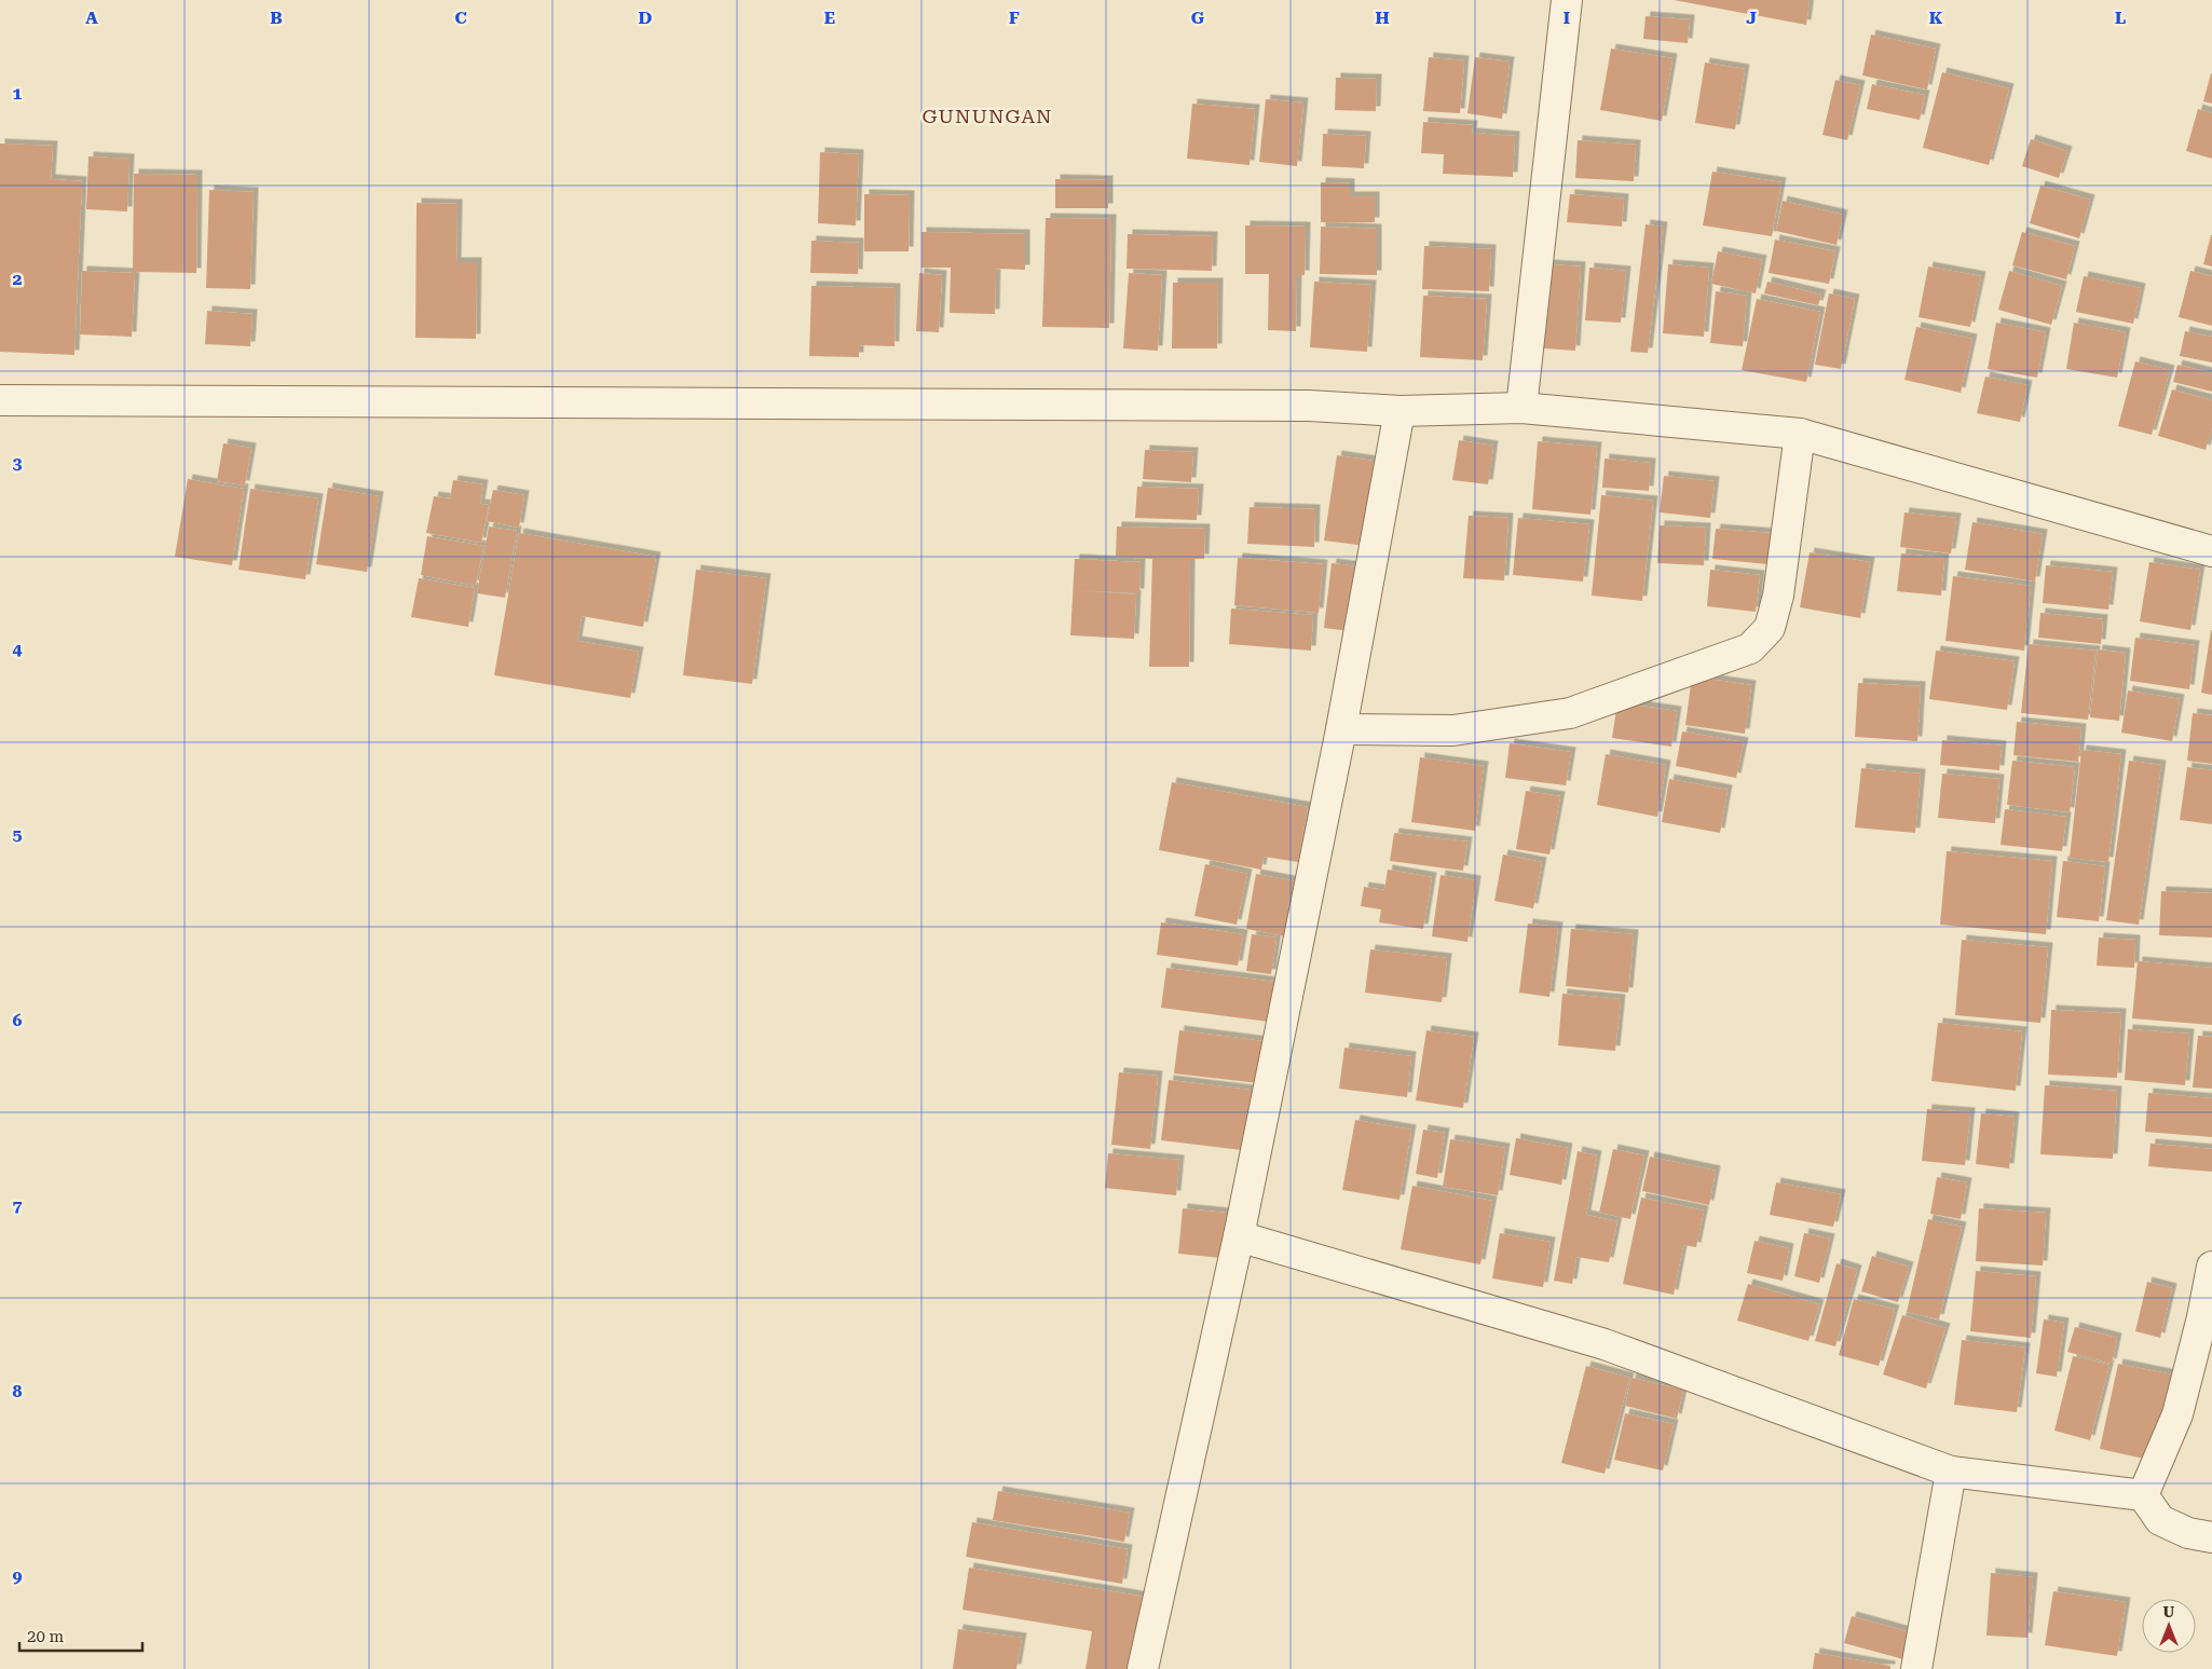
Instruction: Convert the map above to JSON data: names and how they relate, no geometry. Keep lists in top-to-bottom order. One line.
{"districts":["GUNUNGAN"],"scale_bar":"20 m","north":"top","grid":{"columns":["A","B","C","D","E","F","G","H","I","J","K","L"],"rows":["1","2","3","4","5","6","7","8","9"]}}
